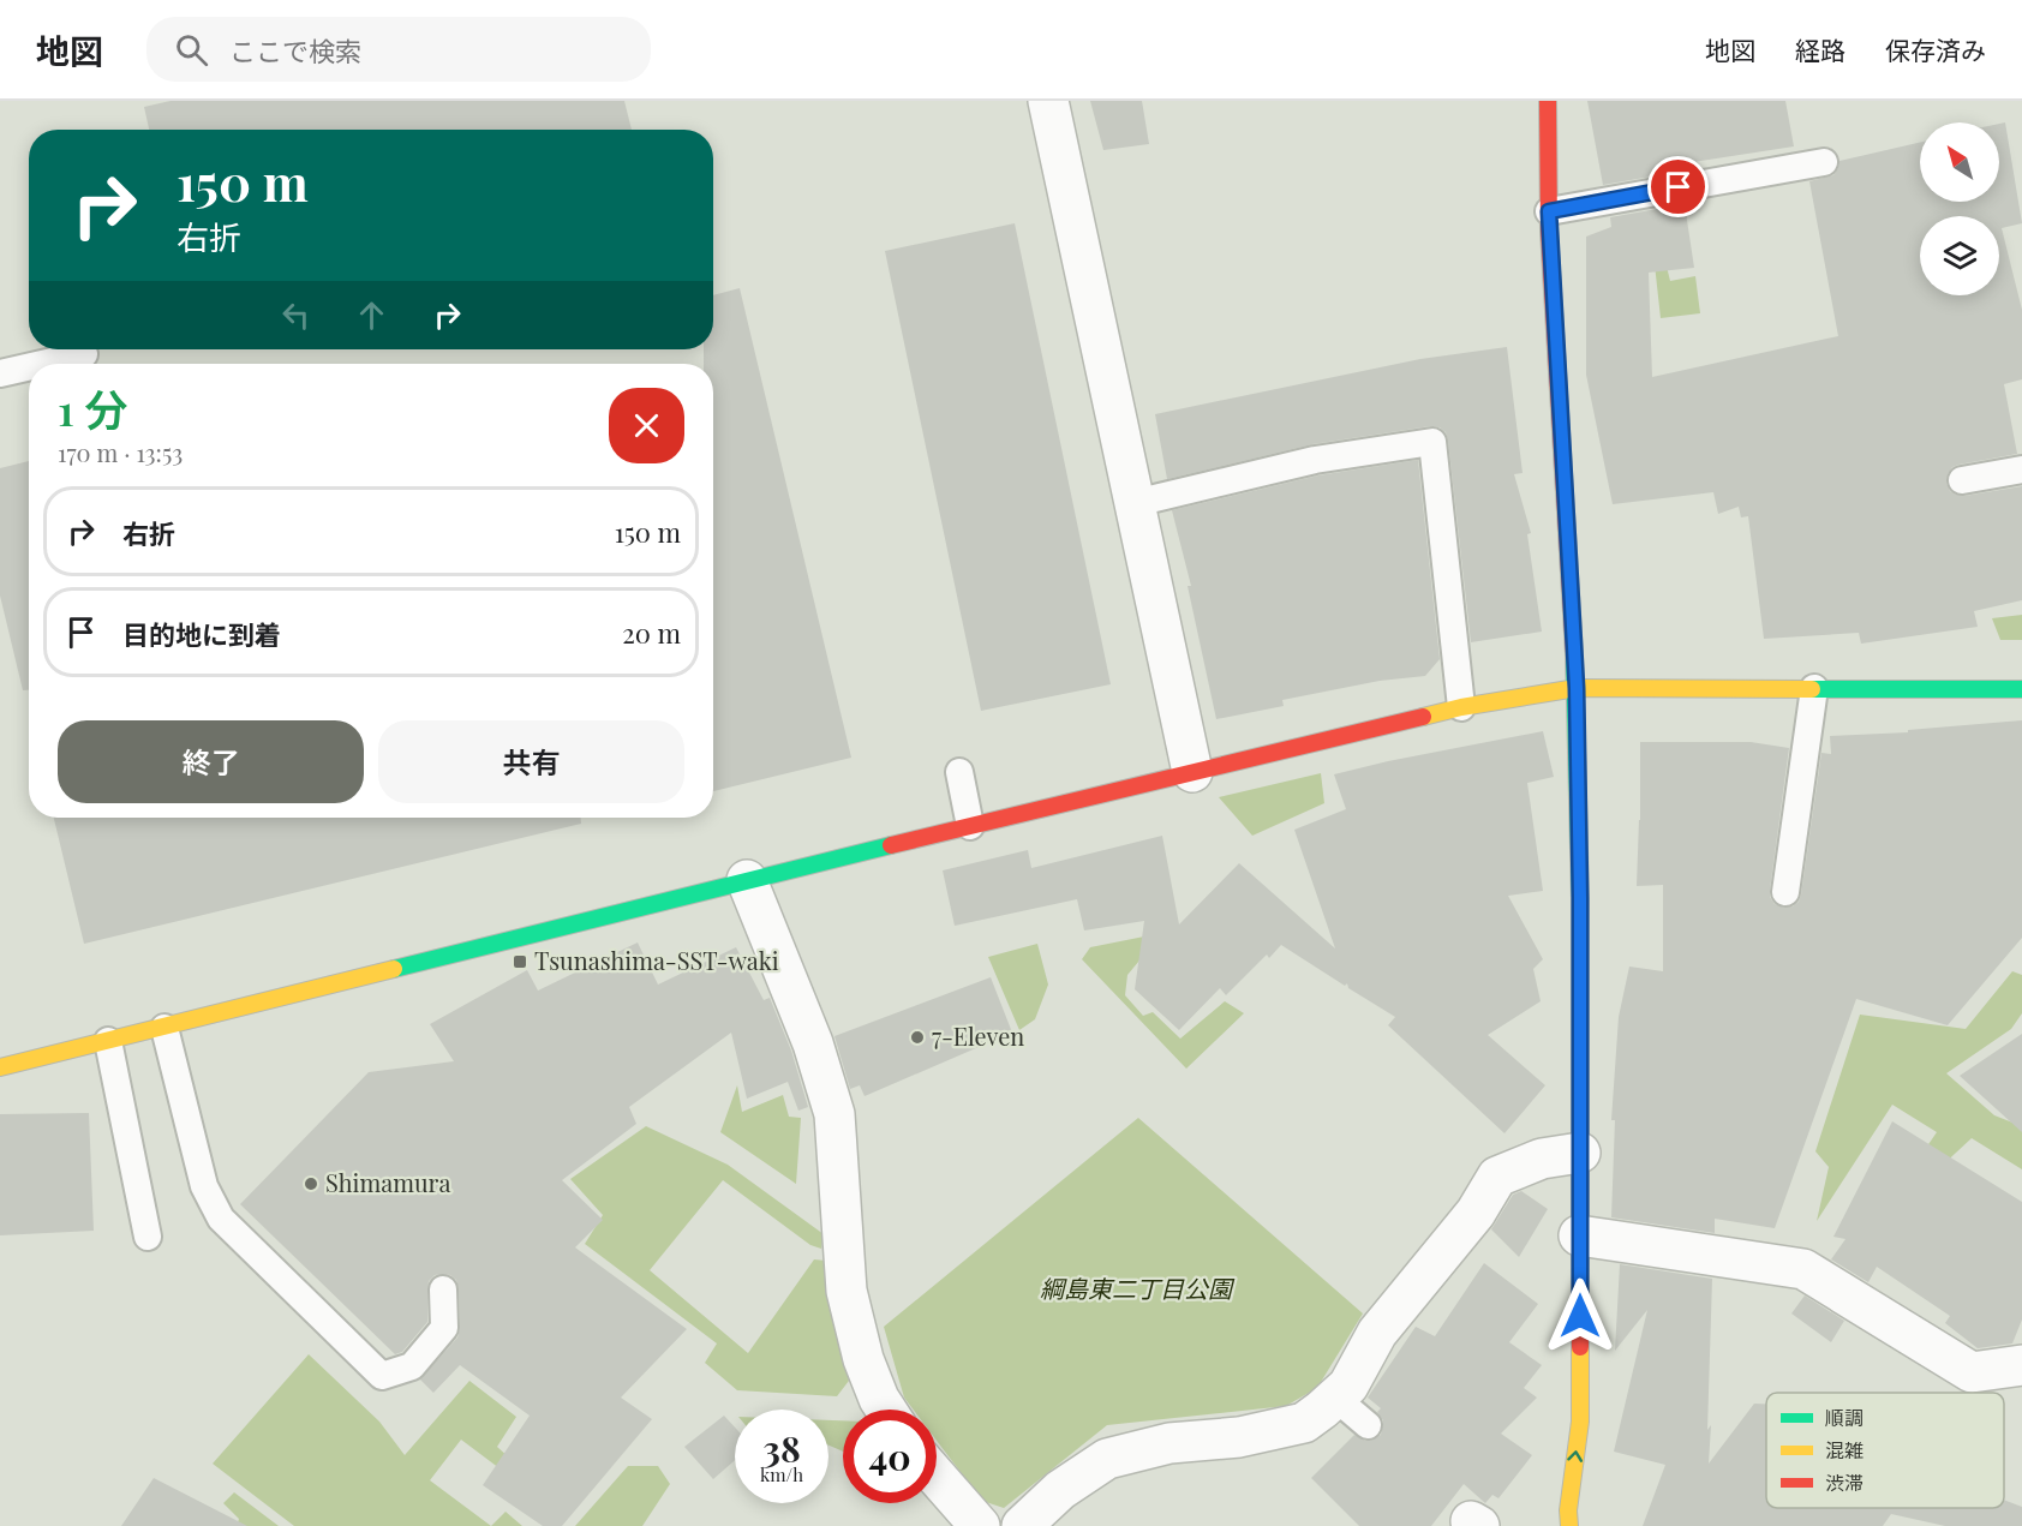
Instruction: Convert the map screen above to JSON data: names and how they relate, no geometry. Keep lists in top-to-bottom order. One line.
{"parks":["綱島東二丁目公園"],"places":{"transit":["Tsunashima-SST-waki"],"other":["7-Eleven","Shimamura"]},"legend":["順調","混雑","渋滞"],"north":"top left","page":{"header":"地図","search":"ここで検索","nav":["地図","経路","保存済み"],"turn":["150 m","右折"],"heading":["1 分","170 m · 13:53"],"list":[{"name":"右折","value":"150 m"},{"name":"目的地に到着","value":"20 m"}],"buttons":["終了","共有"],"speed":"38 km/h","limit":"40"}}
